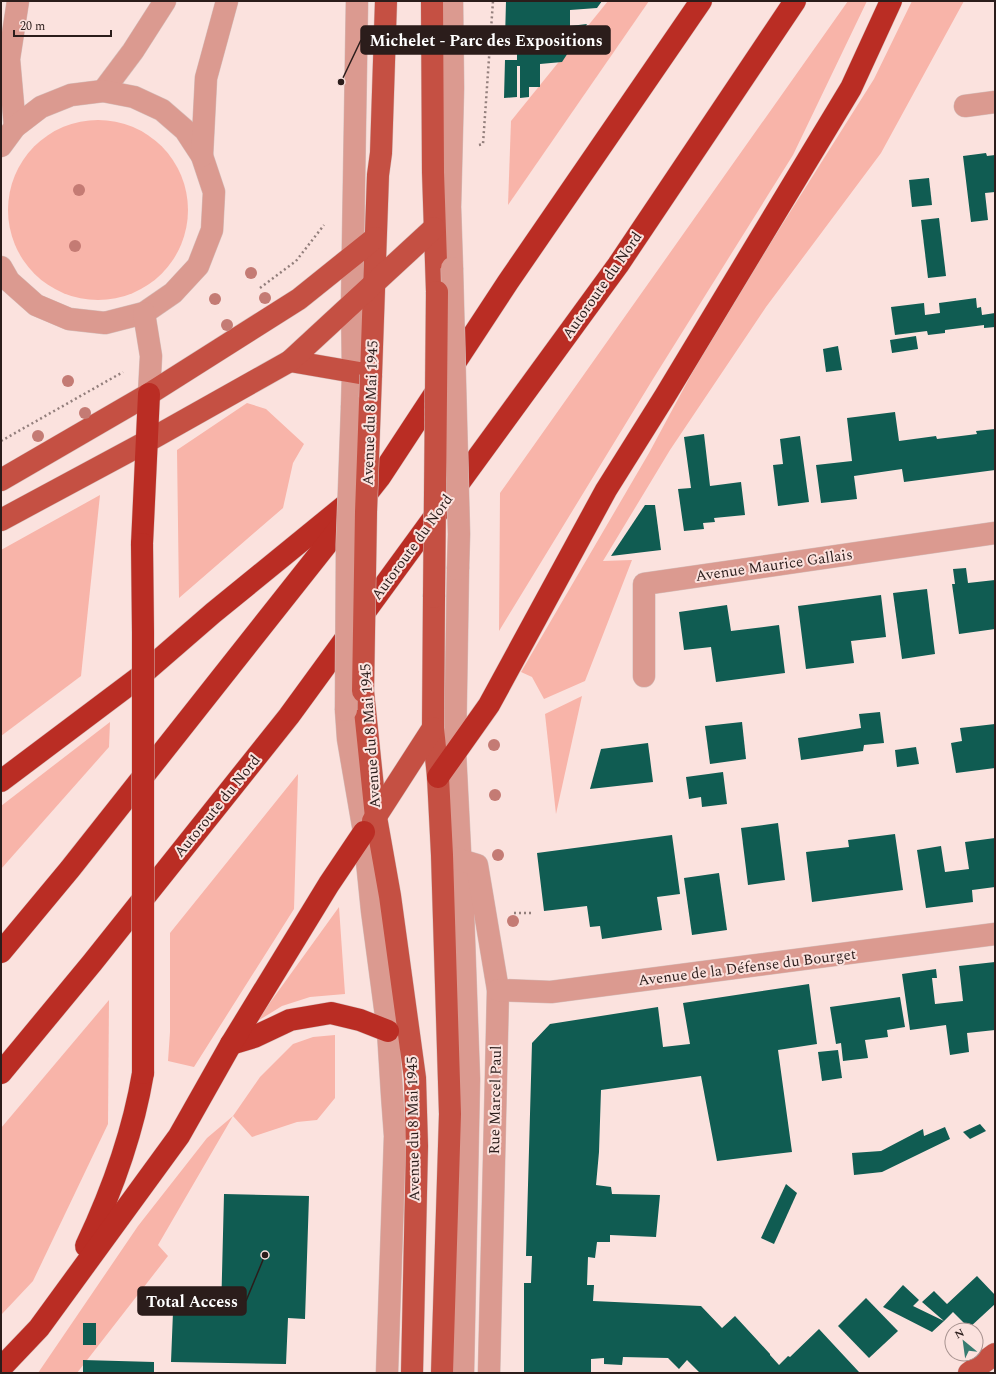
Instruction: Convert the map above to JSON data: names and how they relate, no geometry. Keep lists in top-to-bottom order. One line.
{"streets":{"highway":["Autoroute du Nord"],"main road":["Avenue du 8 Mai 1945"],"street":["Avenue Maurice Gallais","Avenue de la Défense du Bourget","Rue Marcel Paul"]},"crossings":[["Avenue de la Défense du Bourget","Rue Marcel Paul"]],"places":["Michelet - Parc des Expositions","Total Access"],"scale_bar":"20 m","north":"top left"}
